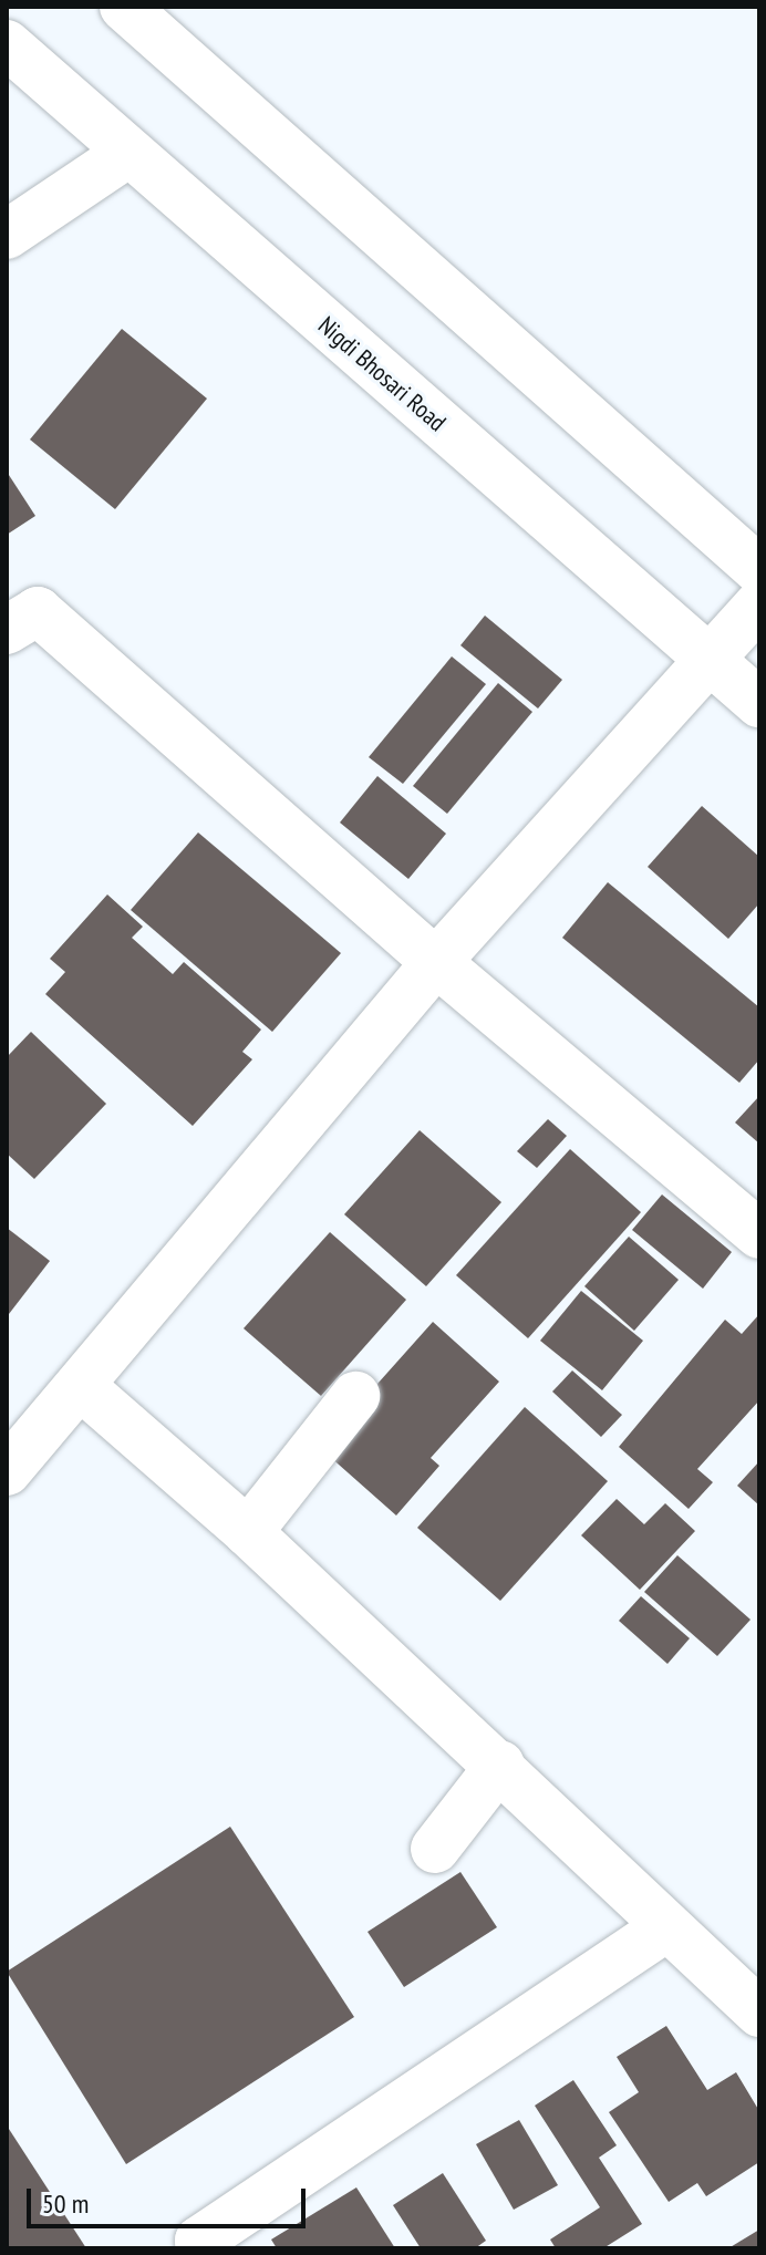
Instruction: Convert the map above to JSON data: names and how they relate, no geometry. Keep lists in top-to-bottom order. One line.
{"streets":{"main road":["Nigdi Bhosari Road"]},"scale_bar":"50 m"}
